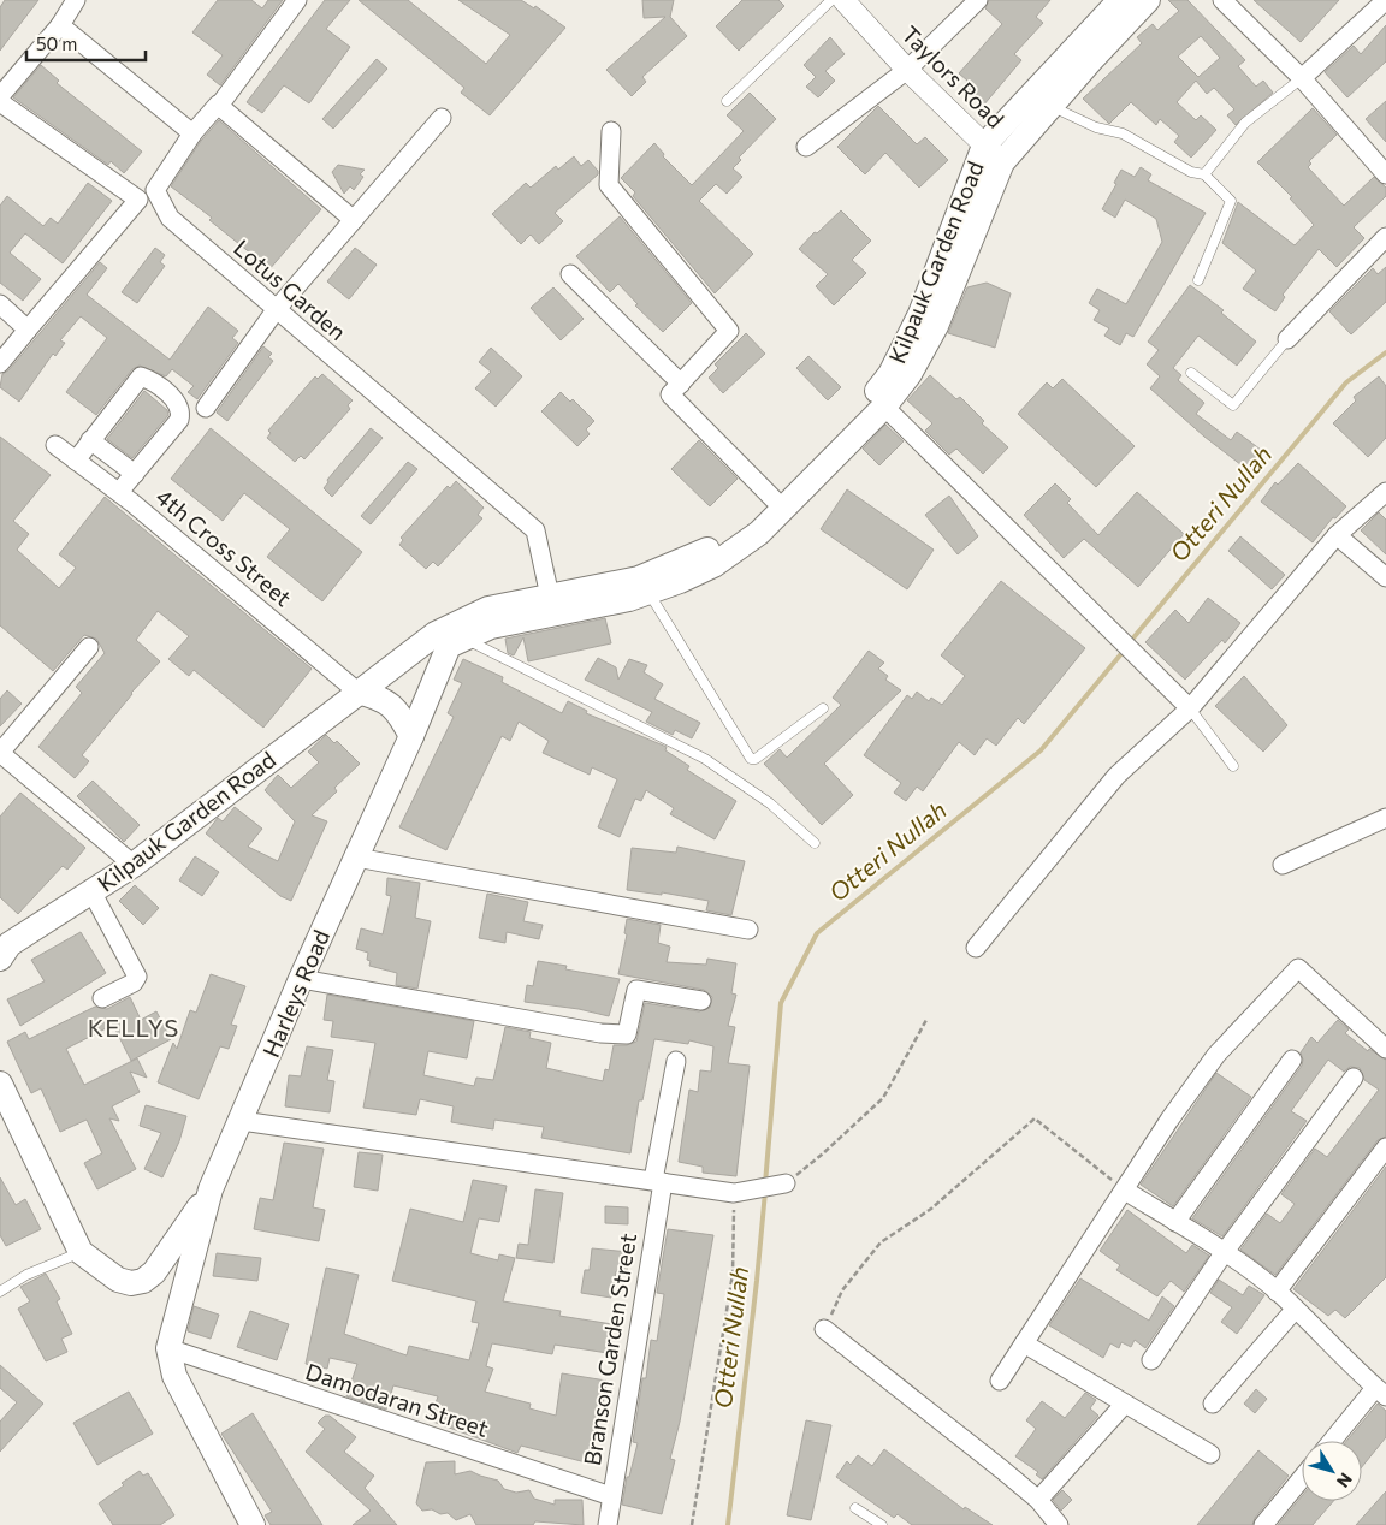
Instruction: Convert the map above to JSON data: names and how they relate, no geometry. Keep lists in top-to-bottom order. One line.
{"streets":{"main road":["Kilpauk Garden Road","Harleys Road"],"street":["Taylors Road","Lotus Garden","4th Cross Street","Branson Garden Street","Damodaran Street"]},"crossings":[["Taylors Road","Kilpauk Garden Road"],["Kilpauk Garden Road","Lotus Garden"],["Kilpauk Garden Road","4th Cross Street"],["Harleys Road","Damodaran Street"],["Branson Garden Street","Damodaran Street"]],"districts":["KELLYS"],"water":["Otteri Nullah"],"scale_bar":"50 m","north":"bottom right"}
